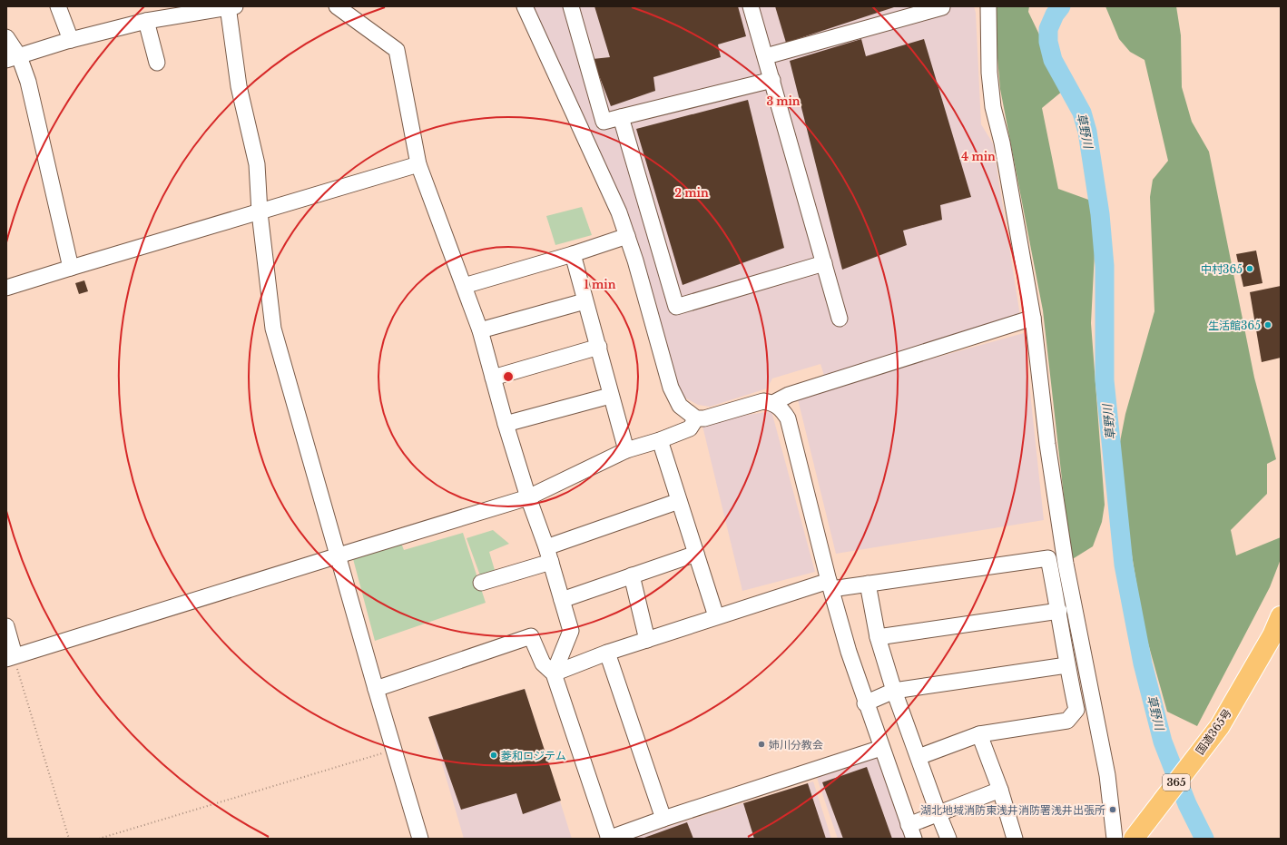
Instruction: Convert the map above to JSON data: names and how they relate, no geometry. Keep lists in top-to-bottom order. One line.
{"streets":{"highway":["国道365号","365"]},"water":["草野川"],"places":["中村365","生活館365","姉川分教会","菱和ロジテム","湖北地域消防東浅井消防署浅井出張所"],"rings":["3 min","4 min","2 min","1 min"]}
